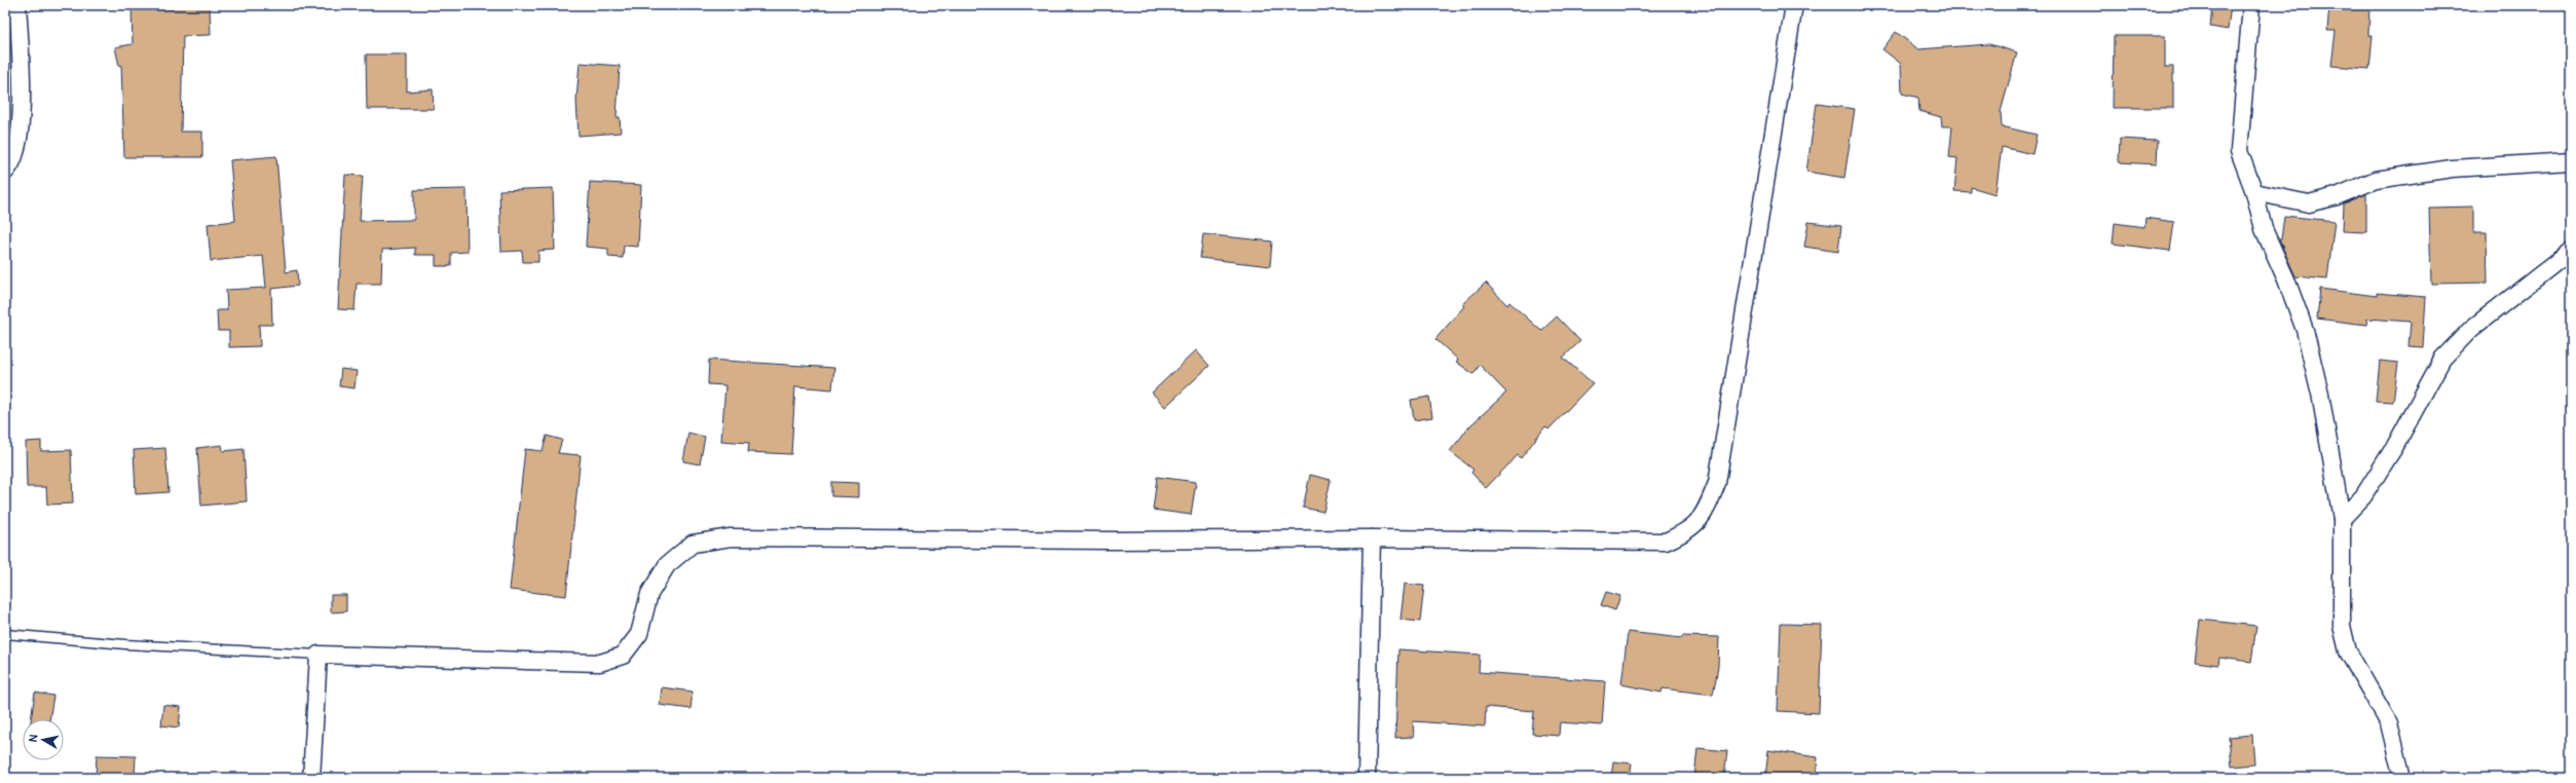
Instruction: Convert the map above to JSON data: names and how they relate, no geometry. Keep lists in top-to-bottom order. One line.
{"north":"left"}
